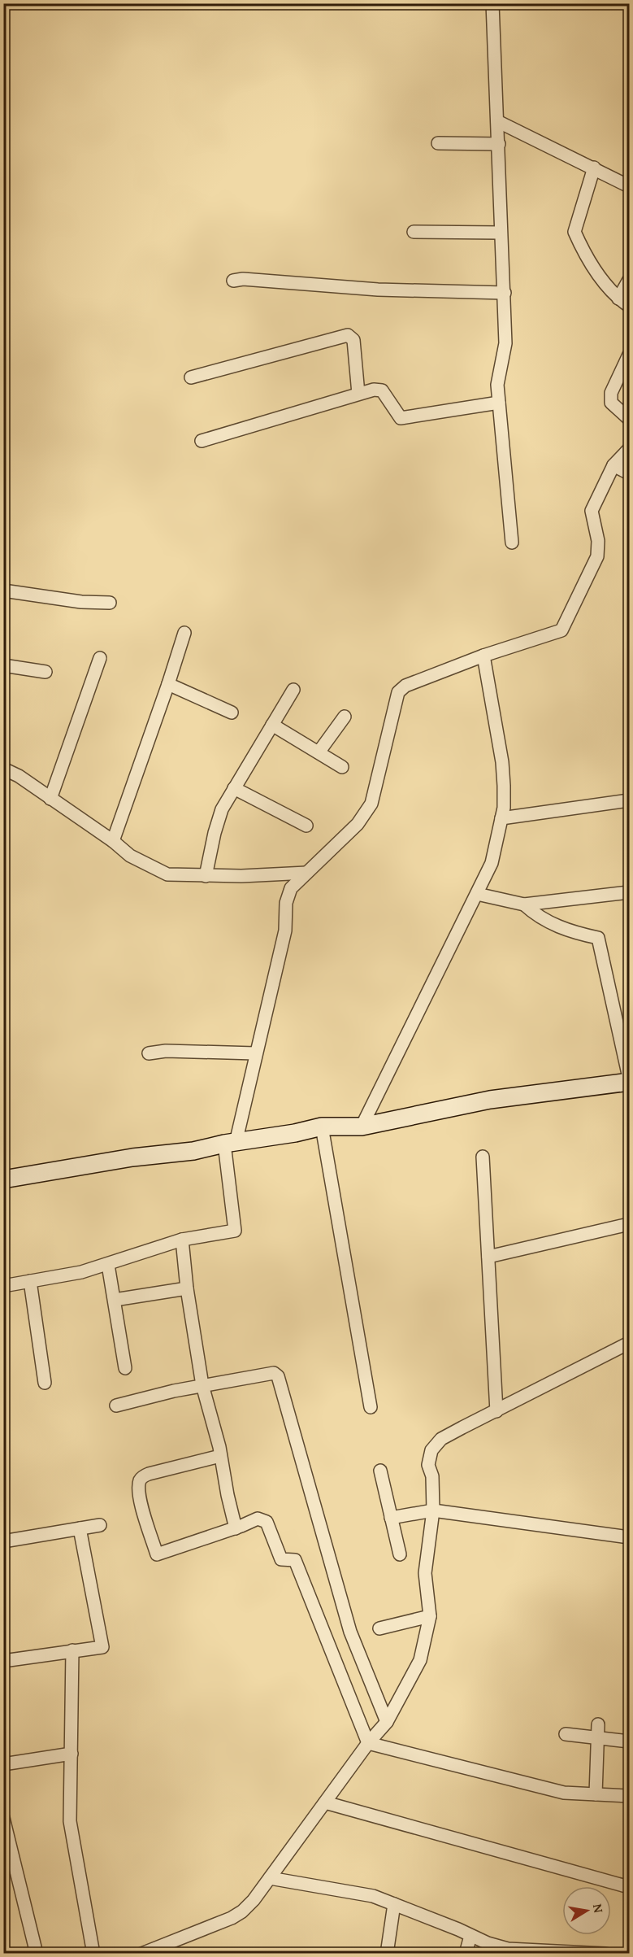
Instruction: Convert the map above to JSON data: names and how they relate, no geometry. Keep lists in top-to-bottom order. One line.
{"north":"right"}
